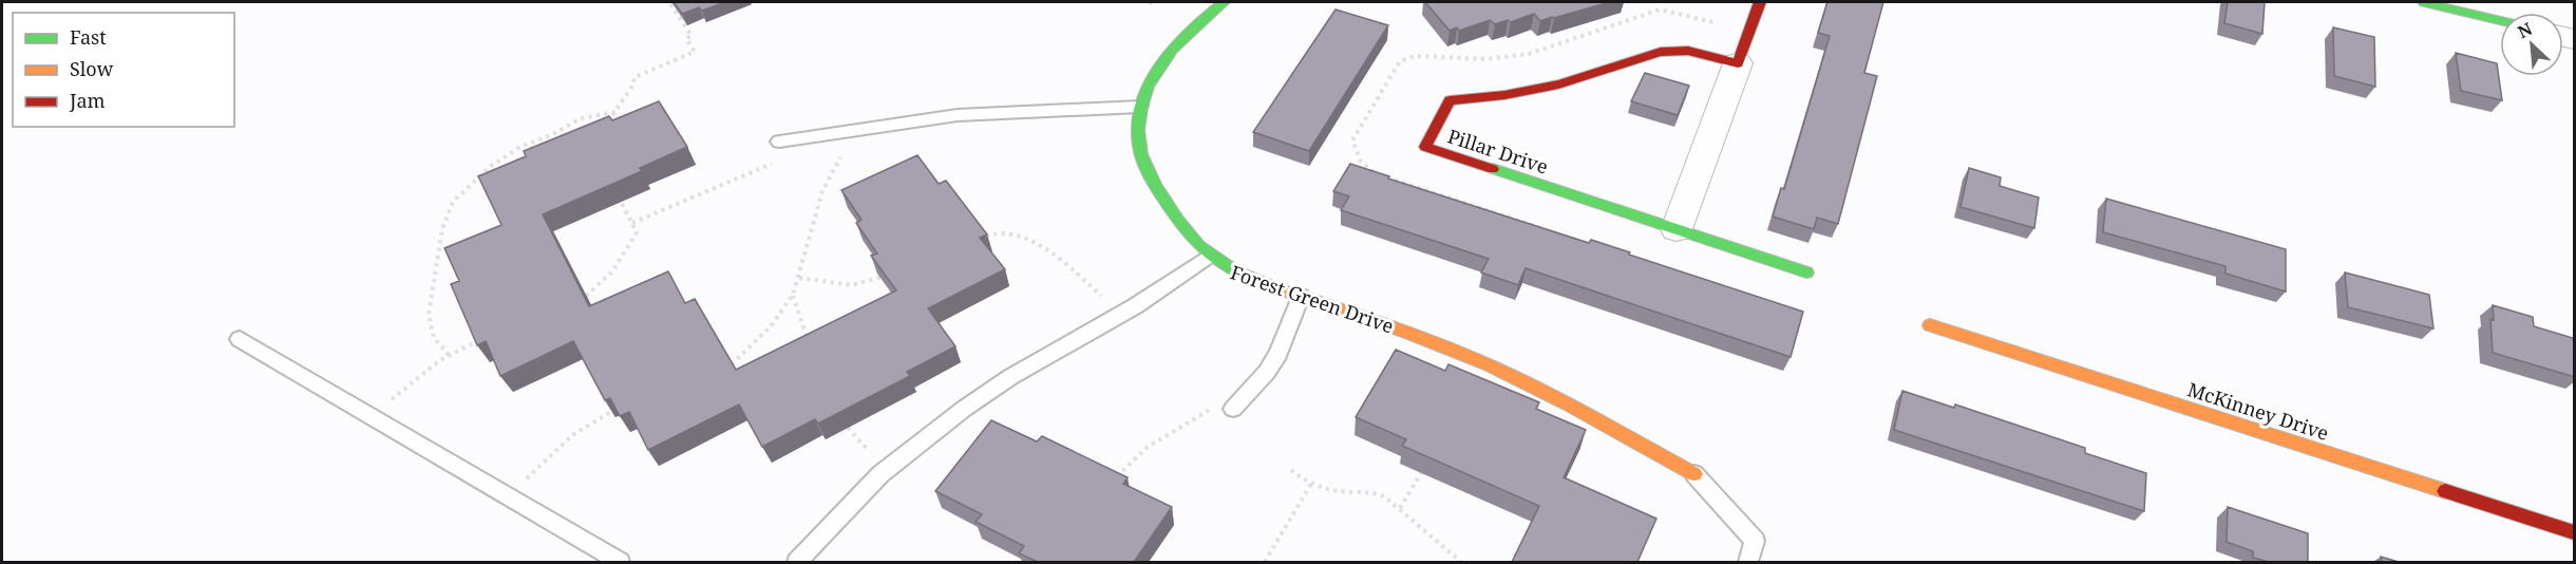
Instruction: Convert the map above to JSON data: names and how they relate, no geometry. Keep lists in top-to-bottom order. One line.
{"streets":{"street":["Pillar Drive","Forest Green Drive","McKinney Drive"]},"legend":["Fast","Slow","Jam"],"north":"top left"}
